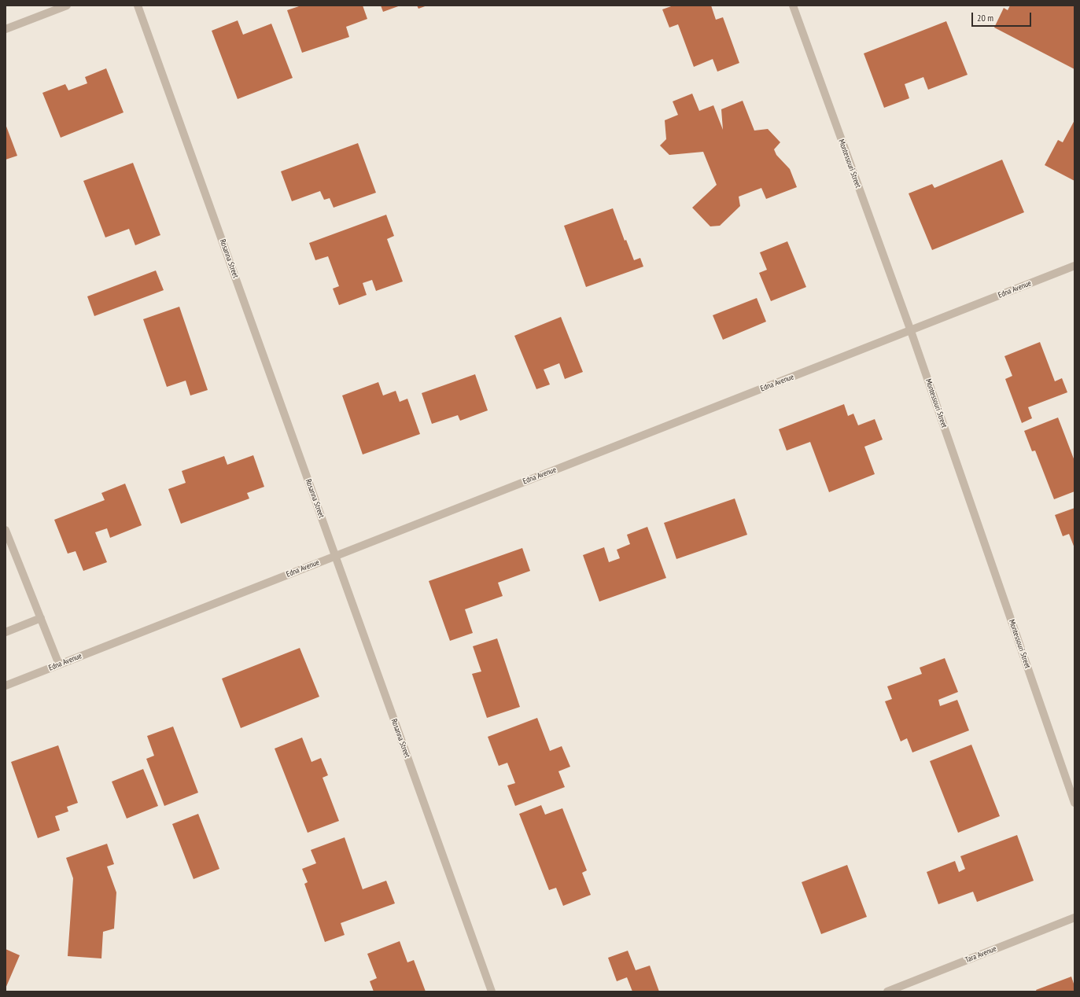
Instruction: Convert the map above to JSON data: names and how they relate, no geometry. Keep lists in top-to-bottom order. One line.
{"streets":{"street":["Montessouri Street","Rosanna Street","Edna Avenue","Tara Avenue"]},"crossings":[["Montessouri Street","Edna Avenue"],["Rosanna Street","Edna Avenue"]],"scale_bar":"20 m"}
